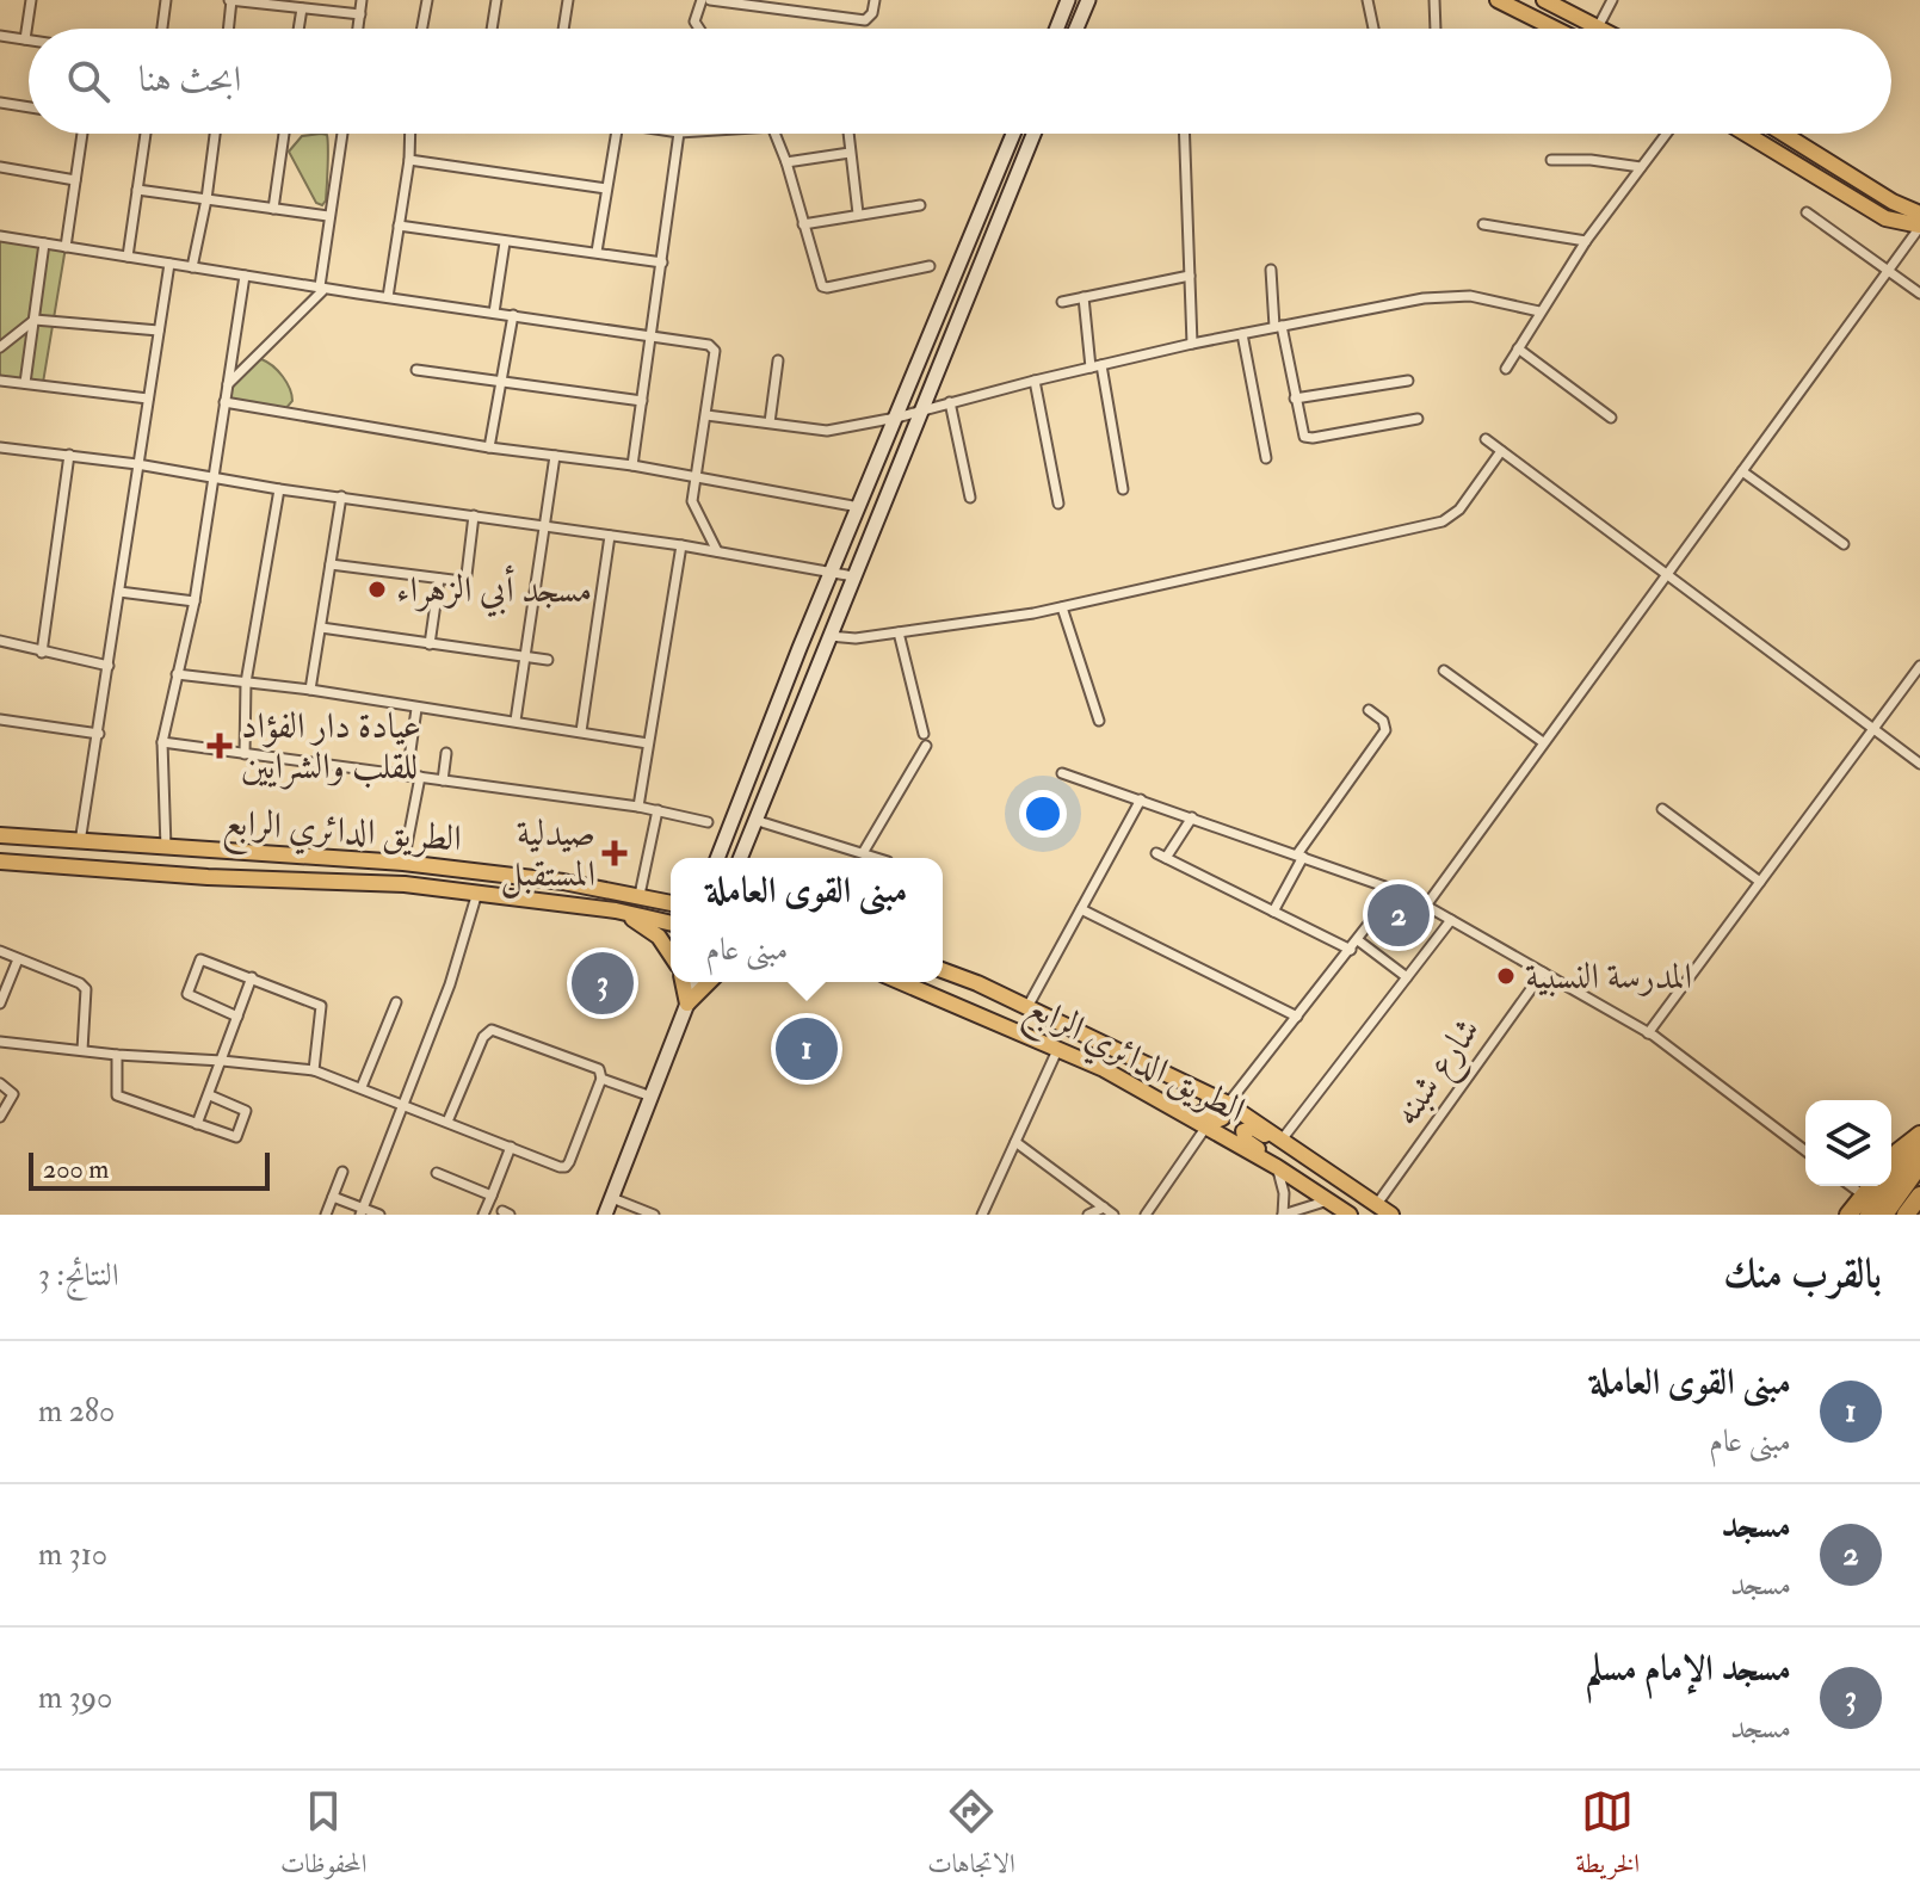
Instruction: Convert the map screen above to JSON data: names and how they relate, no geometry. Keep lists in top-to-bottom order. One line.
{"streets":{"main road":["الطريق الدائري الرابع"],"street":["شارع شبنه"]},"crossings":[["الطريق الدائري الرابع","شارع شبنه"]],"places":{"other":["مسجد أبي الزهراء","المدرسة النسبية"],"health":["عيادة دار الفؤاد للقلب والشرايين","صيدلية المستقبل"]},"scale_bar":"200 m","page":{"search":"ابحث هنا","popup":["مبنى القوى العاملة","مبنى عام"],"pins":["2","3","1"],"scale":"200 m","heading":["بالقرب منك","النتائج: 3"],"list":[{"mark":"1","name":"مبنى القوى العاملة","note":"مبنى عام","value":"280 m"},{"mark":"2","name":"مسجد","note":"مسجد","value":"310 m"},{"mark":"3","name":"مسجد الإمام مسلم","note":"مسجد","value":"390 m"}],"nav":["الخريطة","الاتجاهات","المحفوظات"]}}
